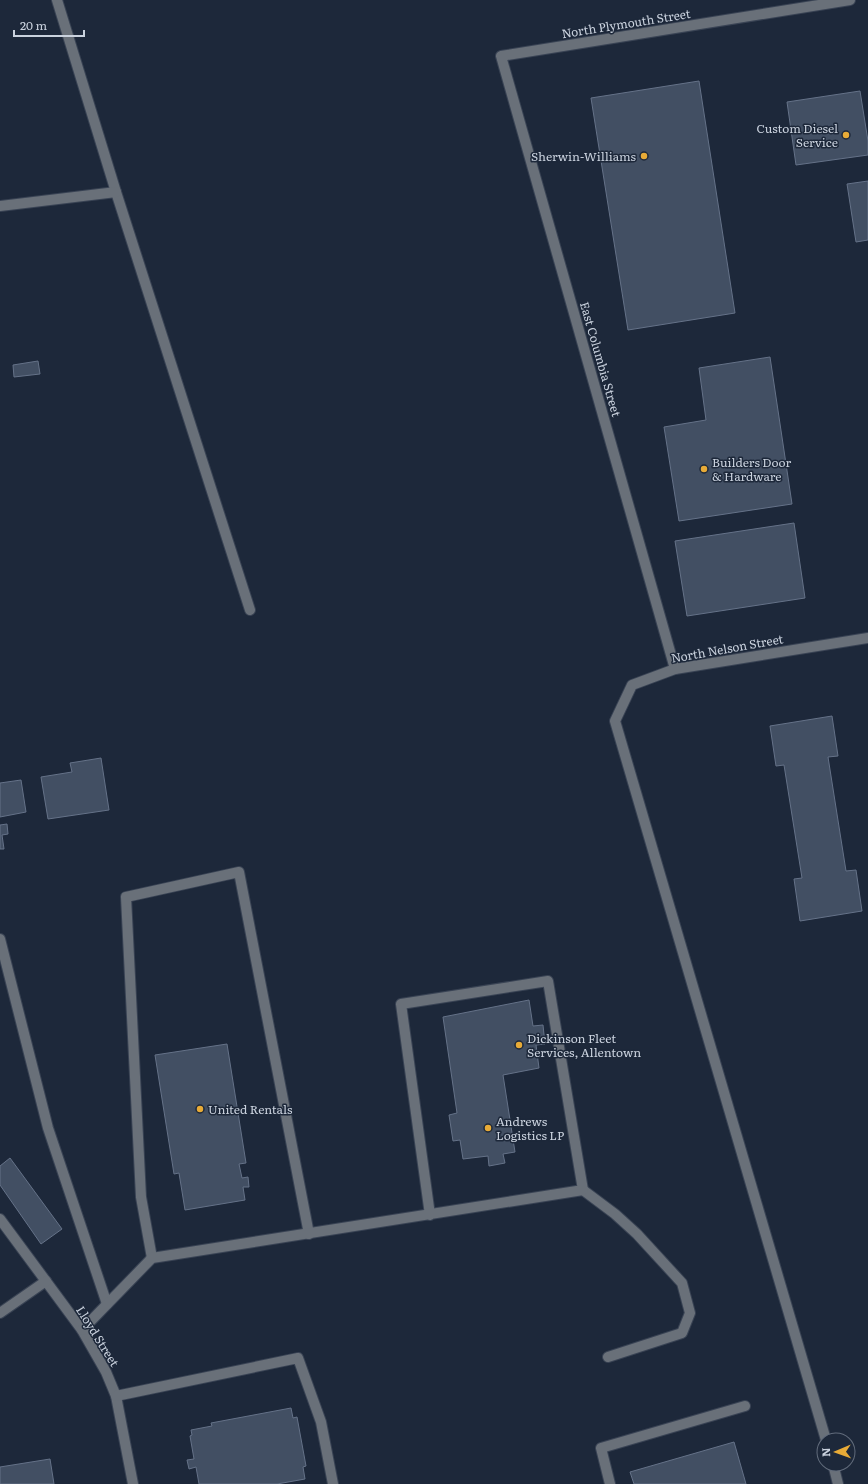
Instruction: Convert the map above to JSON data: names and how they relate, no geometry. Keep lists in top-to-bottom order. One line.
{"streets":{"street":["North Plymouth Street","East Columbia Street","North Nelson Street","Lloyd Street"]},"crossings":[["North Plymouth Street","East Columbia Street"],["East Columbia Street","North Nelson Street"]],"places":["Custom Diesel Service","Sherwin-Williams","Builders Door & Hardware","Dickinson Fleet Services, Allentown","United Rentals","Andrews Logistics LP"],"scale_bar":"20 m","north":"left"}
